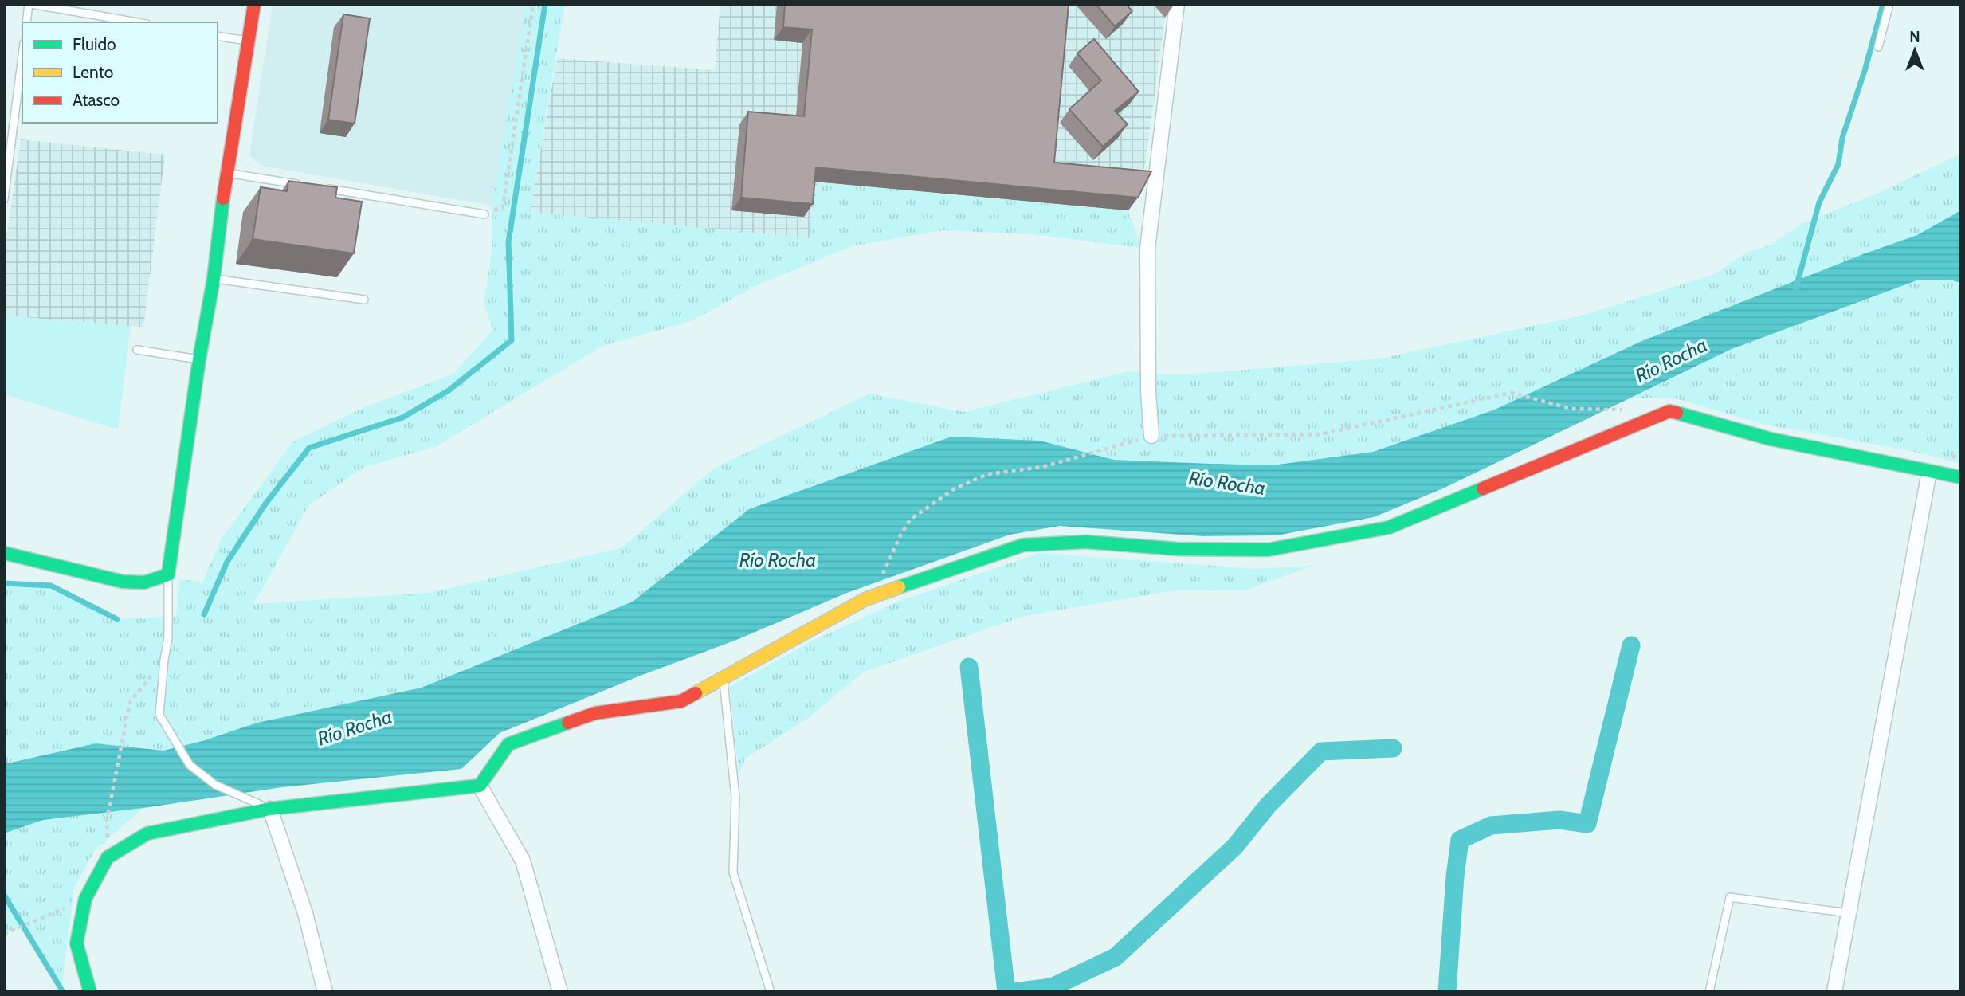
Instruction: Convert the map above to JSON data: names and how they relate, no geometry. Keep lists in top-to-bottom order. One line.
{"water":["Río Rocha"],"legend":["Fluido","Lento","Atasco"],"north":"top"}
